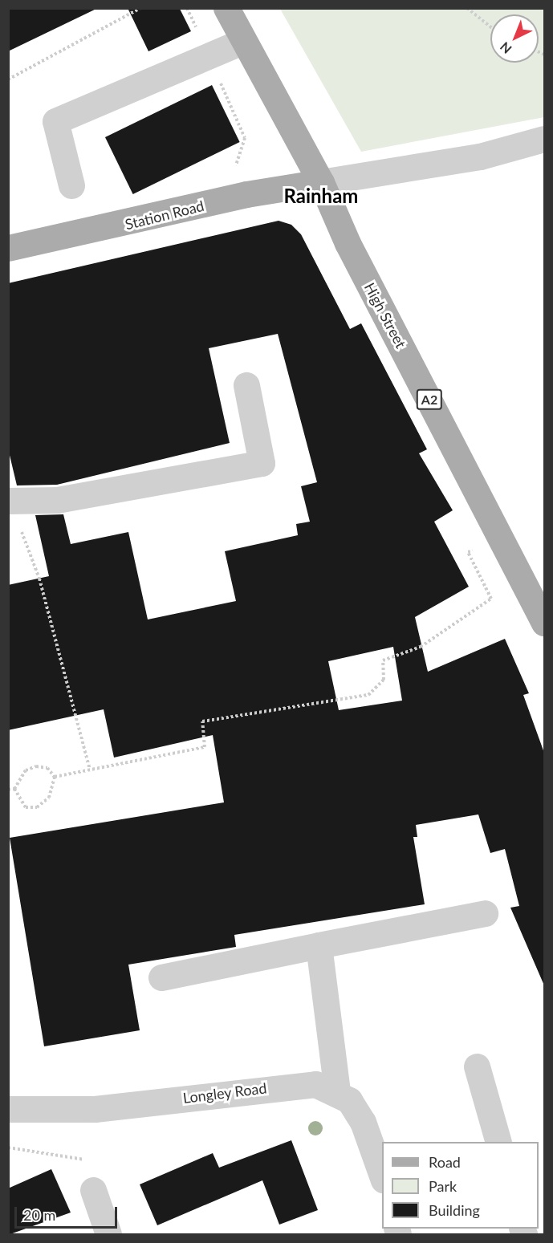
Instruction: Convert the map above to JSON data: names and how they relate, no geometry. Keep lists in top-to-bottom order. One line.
{"streets":{"main road":["Station Road","High Street","A2"],"street":["Longley Road"]},"crossings":[["Station Road","High Street"]],"districts":["Rainham"],"legend":["Road","Park","Building"],"scale_bar":"20 m","north":"bottom left"}
